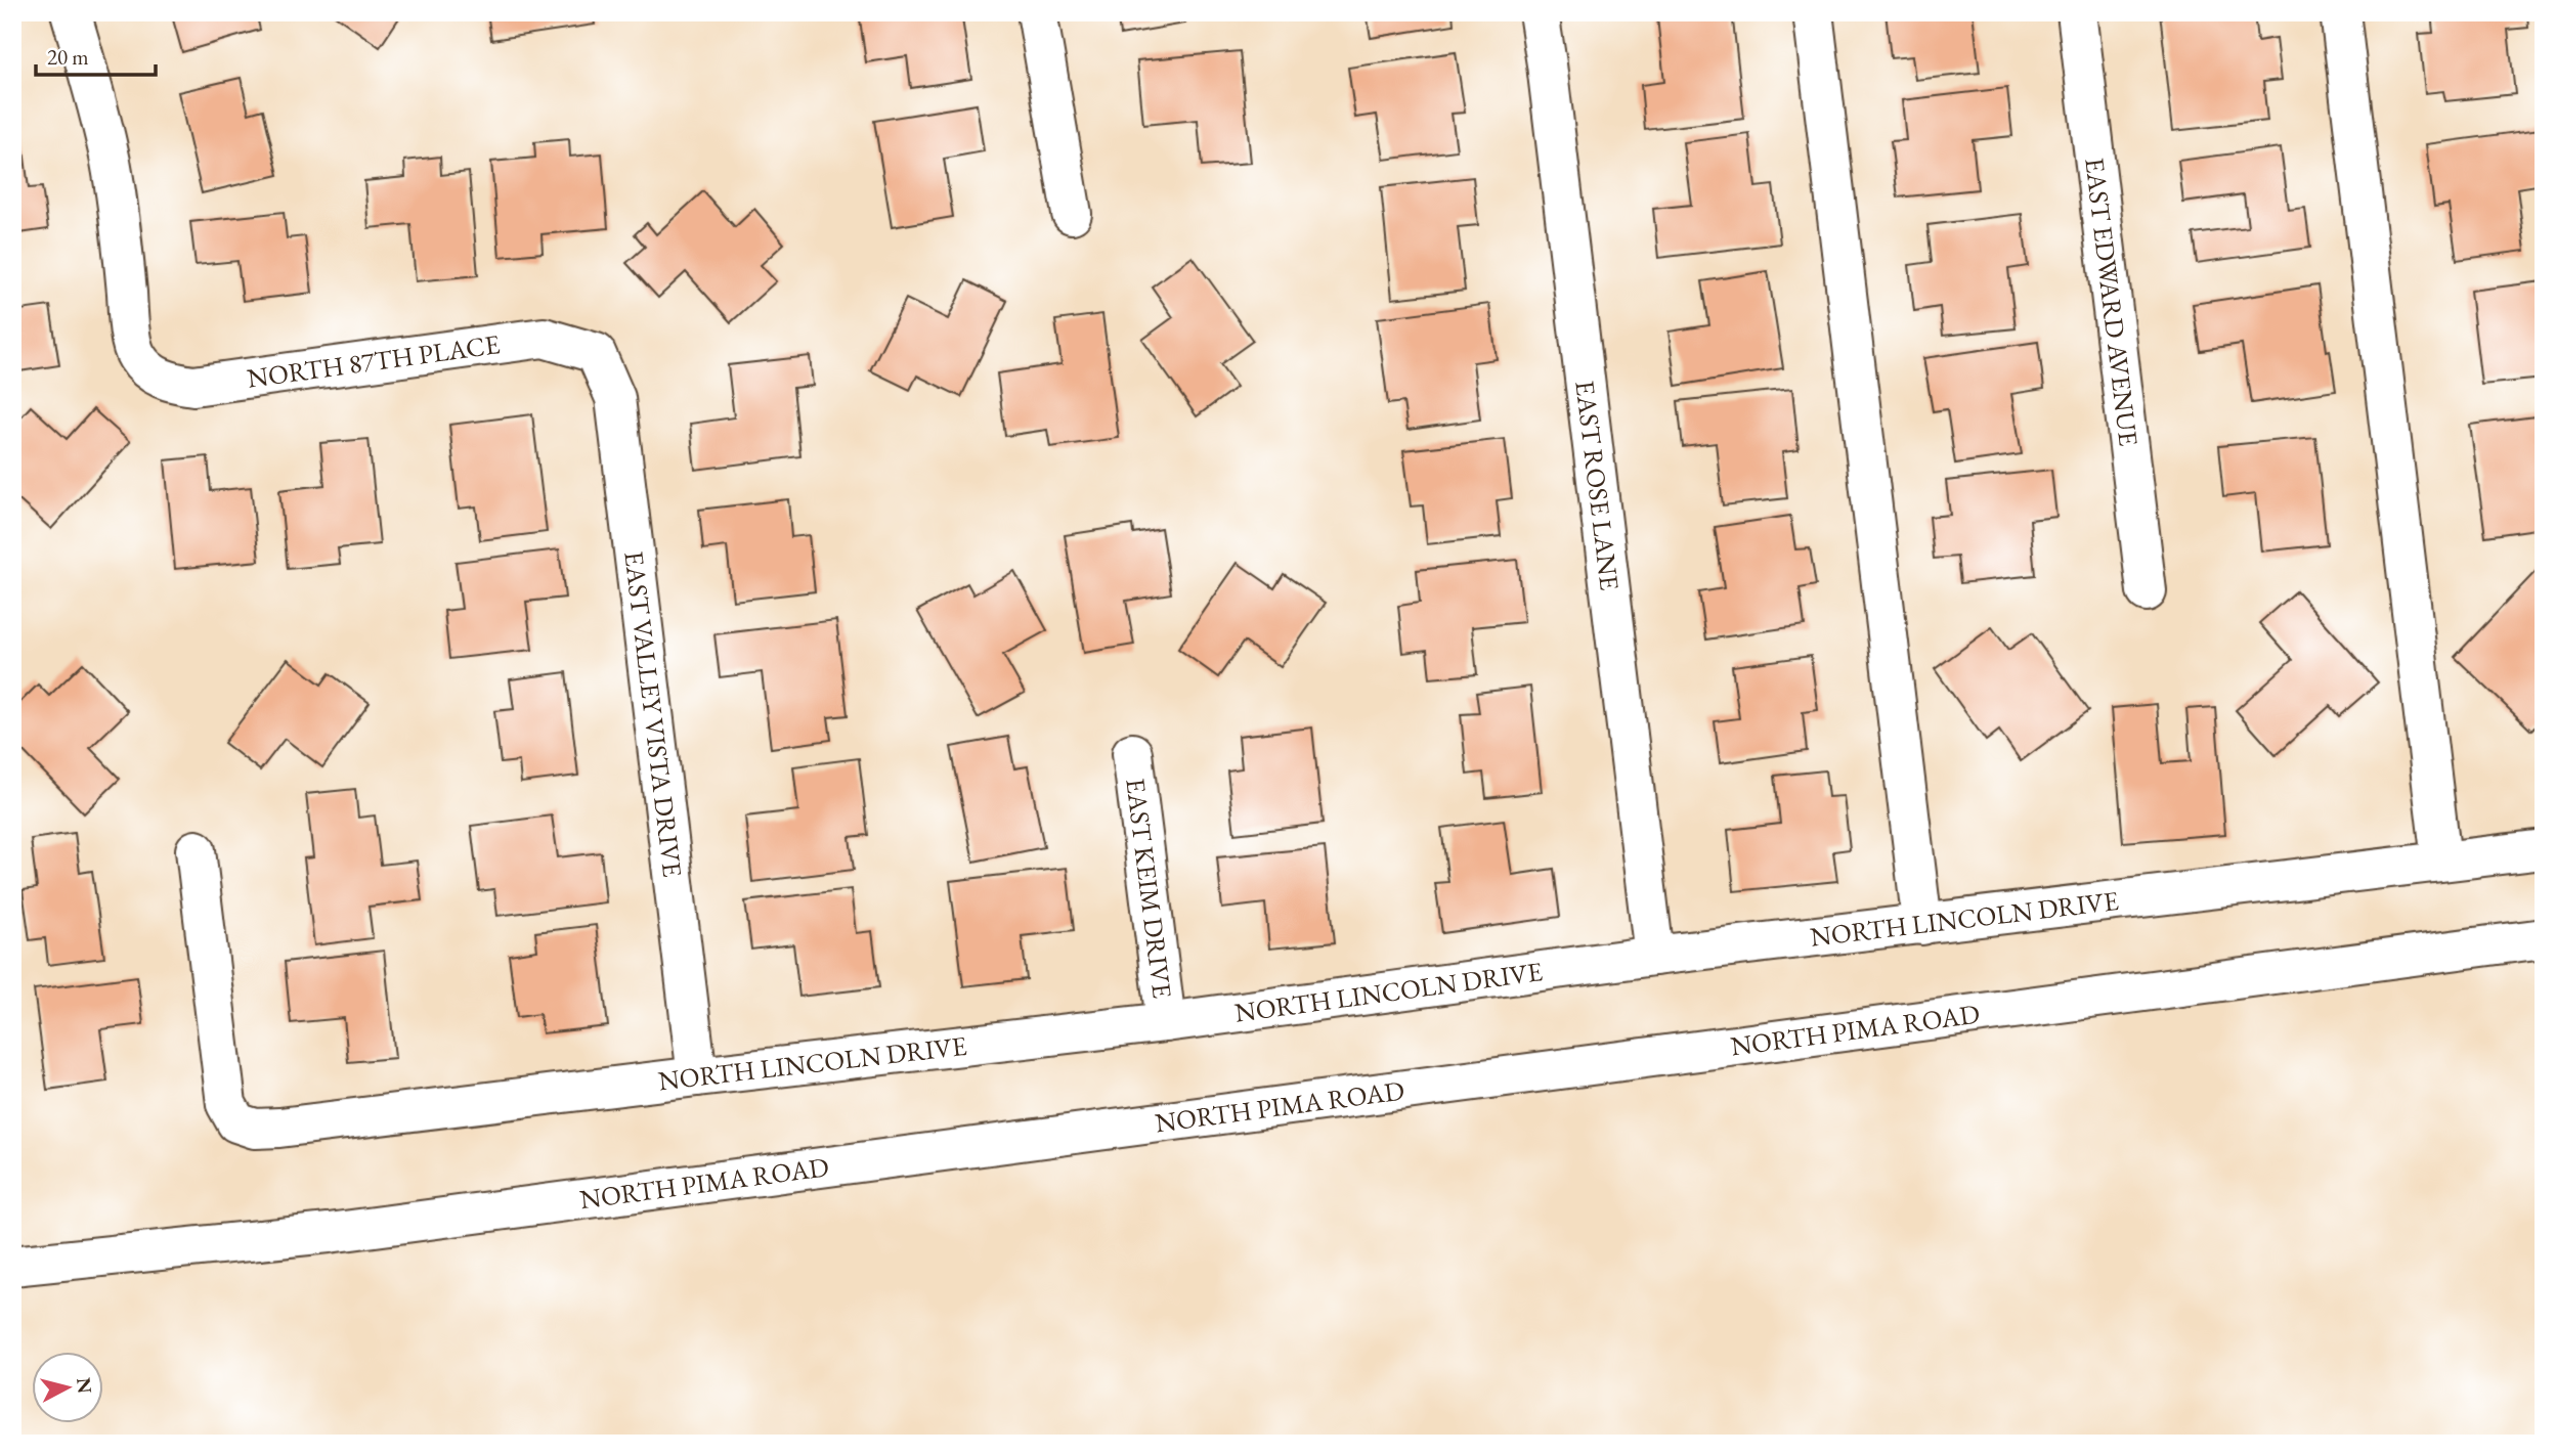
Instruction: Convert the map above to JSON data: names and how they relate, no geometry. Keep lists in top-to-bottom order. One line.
{"streets":{"street":["EAST EDWARD AVENUE","NORTH 87TH PLACE","EAST ROSE LANE","EAST VALLEY VISTA DRIVE","EAST KEIM DRIVE","NORTH LINCOLN DRIVE","NORTH PIMA ROAD"]},"crossings":[["NORTH 87TH PLACE","EAST VALLEY VISTA DRIVE"],["EAST ROSE LANE","NORTH LINCOLN DRIVE"],["EAST VALLEY VISTA DRIVE","NORTH LINCOLN DRIVE"],["EAST KEIM DRIVE","NORTH LINCOLN DRIVE"]],"scale_bar":"20 m","north":"right"}
